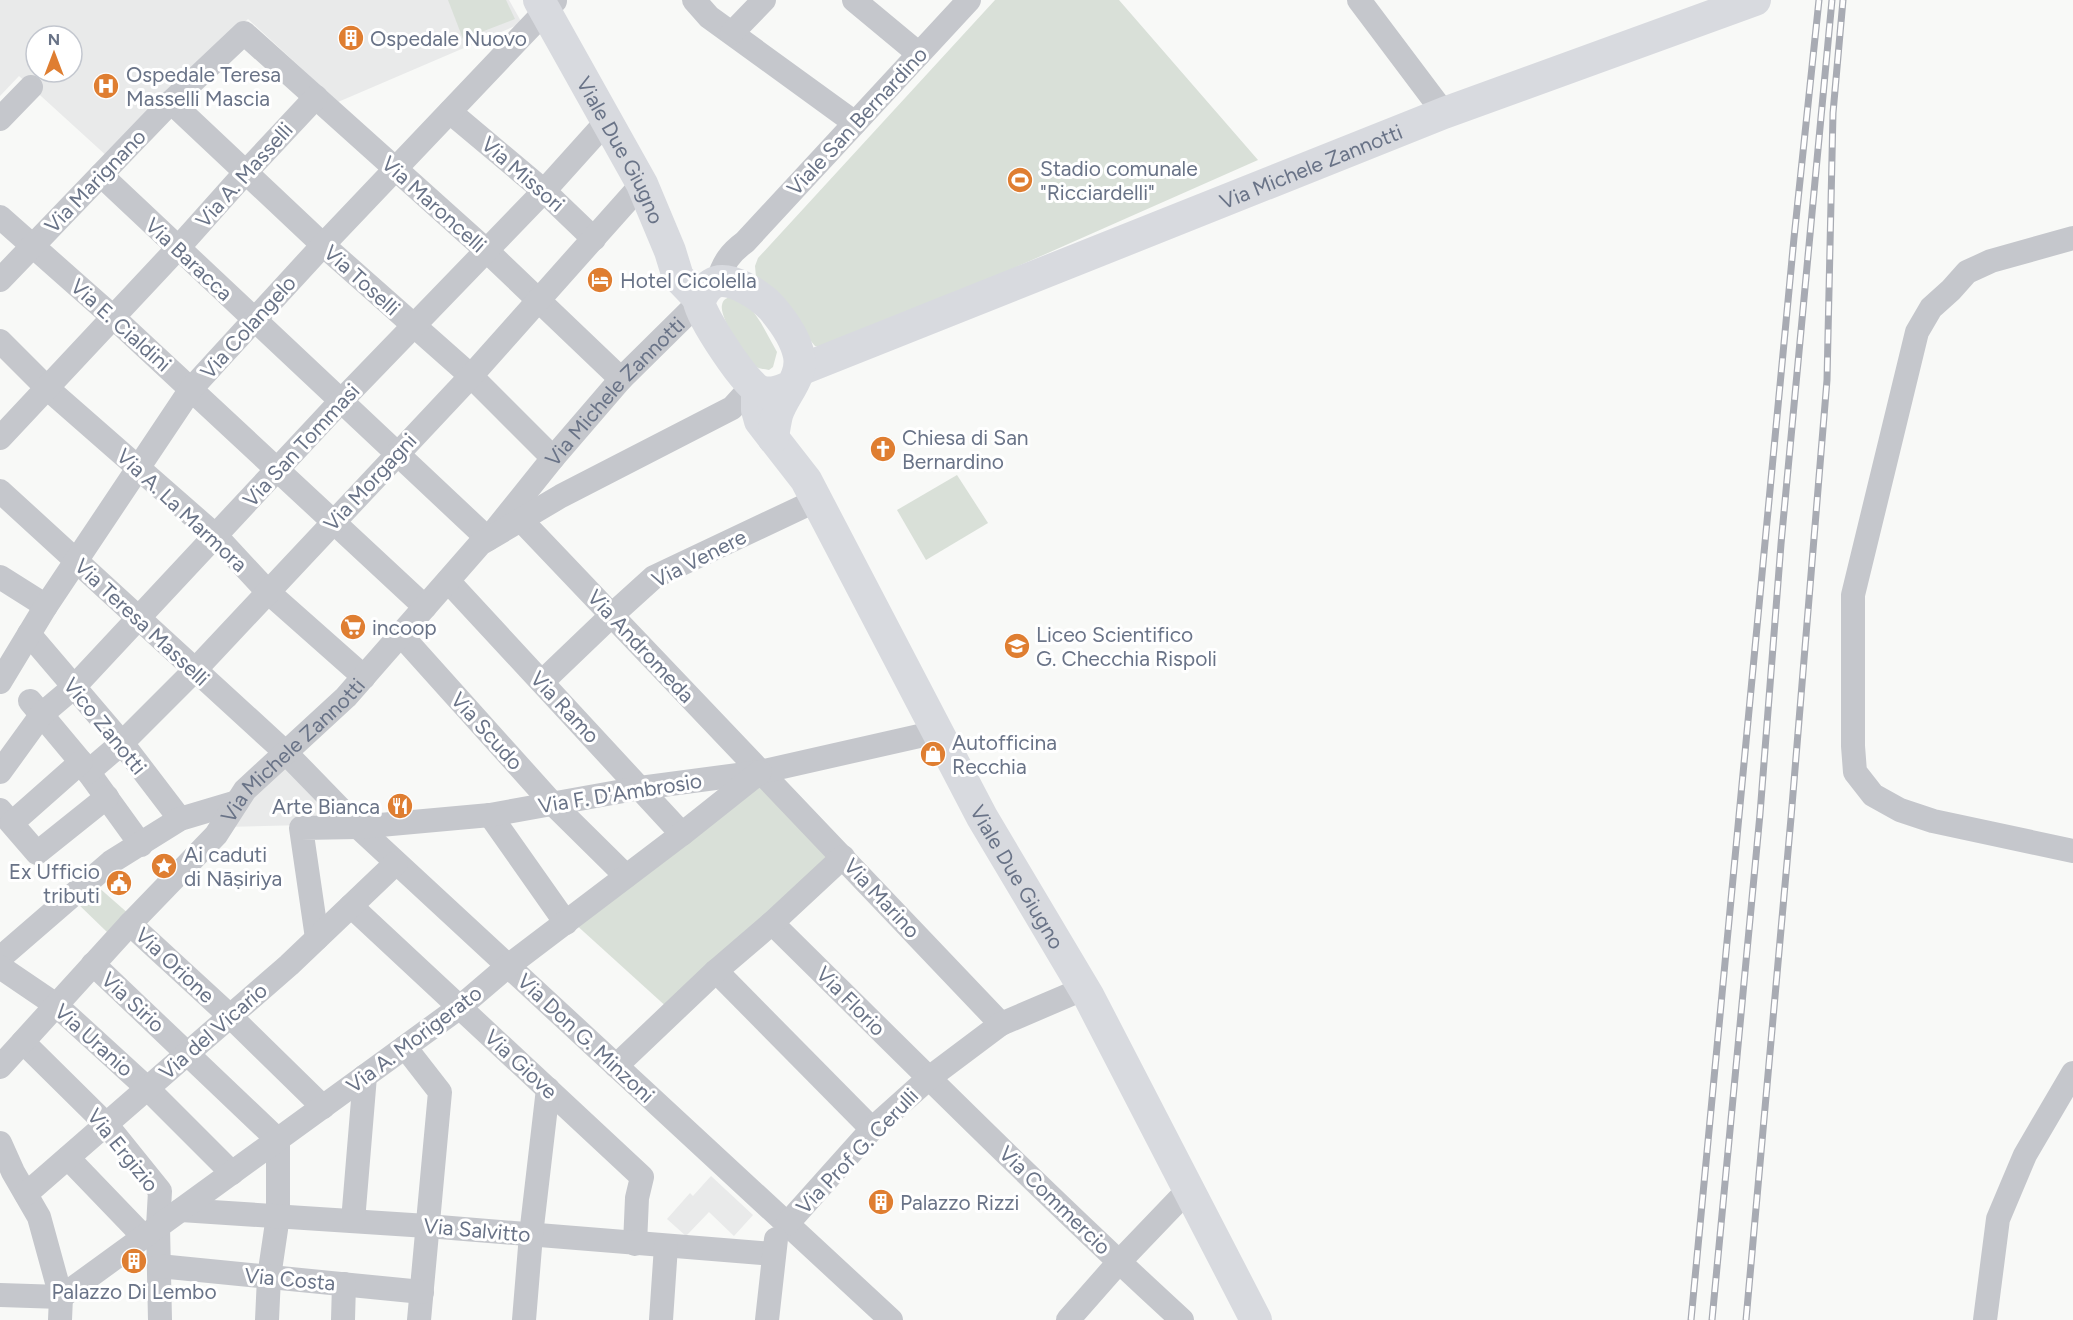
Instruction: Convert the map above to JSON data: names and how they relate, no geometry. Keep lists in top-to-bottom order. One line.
{"streets":{"main road":["Viale Due Giugno","Via Michele Zannotti"],"street":["Viale San Bernardino","Via Missori","Via A. Masselli","Via Marignano","Via Maroncelli","Via Baracca","Via Toselli","Via E. Cialdini","Via Colangelo","Via San Tommasi","Via Morgagni","Via A. La Marmora","Via Venere","Via Teresa Masselli","Via Andromeda","Via Ramo","Vico Zanotti","Via Scudo","Via F. D'Ambrosio","Via Marino","Via Orione","Via Florio","Via Sirio","Via del Vicario","Via Don G. Minzoni","Via A. Morigerato","Via Uranio","Via Giove","Via Ergizio","Via Prof G. Cerulli","Via Commercio","Via Salvitto","Via Costa"]},"crossings":[["Viale San Bernardino","Viale Due Giugno"],["Viale San Bernardino","Via Michele Zannotti"],["Viale Due Giugno","Via Michele Zannotti"],["Viale Due Giugno","Via Colangelo"],["Viale Due Giugno","Via San Tommasi"],["Viale Due Giugno","Via Morgagni"],["Viale Due Giugno","Via Venere"],["Viale Due Giugno","Via F. D'Ambrosio"],["Viale Due Giugno","Via Prof G. Cerulli"],["Via Michele Zannotti","Via Maroncelli"],["Via Michele Zannotti","Via Baracca"],["Via Michele Zannotti","Via Toselli"],["Via Michele Zannotti","Via E. Cialdini"],["Via Michele Zannotti","Via A. La Marmora"],["Via Michele Zannotti","Via Teresa Masselli"],["Via Michele Zannotti","Via Andromeda"],["Via Michele Zannotti","Via Ramo"],["Via Michele Zannotti","Via Scudo"],["Via Michele Zannotti","Via Orione"],["Via Michele Zannotti","Via Sirio"],["Via Michele Zannotti","Via Don G. Minzoni"],["Via Michele Zannotti","Via Uranio"],["Via Michele Zannotti","Via Ergizio"],["Via Missori","Via Colangelo"],["Via Missori","Via San Tommasi"],["Via Missori","Via Morgagni"],["Via A. Masselli","Via Maroncelli"],["Via A. Masselli","Via Baracca"],["Via A. Masselli","Via Toselli"],["Via A. Masselli","Via E. Cialdini"],["Via A. Masselli","Via A. La Marmora"],["Via Marignano","Via Maroncelli"],["Via Marignano","Via Baracca"],["Via Marignano","Via Toselli"],["Via Marignano","Via E. Cialdini"],["Via Maroncelli","Via Colangelo"],["Via Maroncelli","Via San Tommasi"],["Via Maroncelli","Via Morgagni"],["Via Baracca","Via Colangelo"],["Via Baracca","Via San Tommasi"],["Via Baracca","Via Morgagni"],["Via Toselli","Via Colangelo"],["Via Toselli","Via San Tommasi"],["Via Toselli","Via Morgagni"],["Via E. Cialdini","Via Colangelo"],["Via E. Cialdini","Via San Tommasi"],["Via E. Cialdini","Via Morgagni"],["Via Colangelo","Via A. La Marmora"],["Via Colangelo","Via Teresa Masselli"],["Via Colangelo","Vico Zanotti"],["Via San Tommasi","Via A. La Marmora"],["Via San Tommasi","Via Teresa Masselli"],["Via San Tommasi","Vico Zanotti"],["Via Morgagni","Via A. La Marmora"],["Via Morgagni","Via Teresa Masselli"],["Via Morgagni","Vico Zanotti"],["Via Venere","Via Andromeda"],["Via Venere","Via Ramo"],["Via Teresa Masselli","Via Don G. Minzoni"],["Via Andromeda","Via F. D'Ambrosio"],["Via Andromeda","Via Marino"],["Via Andromeda","Via A. Morigerato"],["Via Ramo","Via F. D'Ambrosio"],["Via Ramo","Via A. Morigerato"],["Via Scudo","Via F. D'Ambrosio"],["Via Scudo","Via A. Morigerato"],["Via F. D'Ambrosio","Via Marino"],["Via F. D'Ambrosio","Via del Vicario"],["Via F. D'Ambrosio","Via Don G. Minzoni"],["Via F. D'Ambrosio","Via A. Morigerato"],["Via Marino","Via A. Morigerato"],["Via Marino","Via Prof G. Cerulli"],["Via Orione","Via del Vicario"],["Via Orione","Via A. Morigerato"],["Via Florio","Via Prof G. Cerulli"],["Via Florio","Via Commercio"],["Via Sirio","Via del Vicario"],["Via Sirio","Via A. Morigerato"],["Via del Vicario","Via Don G. Minzoni"],["Via del Vicario","Via Uranio"],["Via del Vicario","Via Giove"],["Via del Vicario","Via Ergizio"],["Via Don G. Minzoni","Via A. Morigerato"],["Via Don G. Minzoni","Via Prof G. Cerulli"],["Via A. Morigerato","Via Uranio"],["Via A. Morigerato","Via Giove"],["Via A. Morigerato","Via Ergizio"],["Via A. Morigerato","Via Salvitto"],["Via Giove","Via Salvitto"],["Via Ergizio","Via Costa"],["Via Prof G. Cerulli","Via Commercio"]],"places":{"building":["Ospedale Nuovo","Palazzo Rizzi","Palazzo Di Lembo"],"hospital":["Ospedale Teresa Masselli Mascia"],"sports":["Stadio comunale \"Ricciardelli\""],"hotel":["Hotel Cicolella"],"church":["Chiesa di San Bernardino"],"supermarket":["incoop"],"school or university":["Liceo Scientifico G. Checchia Rispoli"],"shop":["Autofficina Recchia"],"restaurant":["Arte Bianca"],"place":["Ai caduti di Nāṣiriya"],"public building":["Ex Ufficio tributi"]},"north":"top"}
